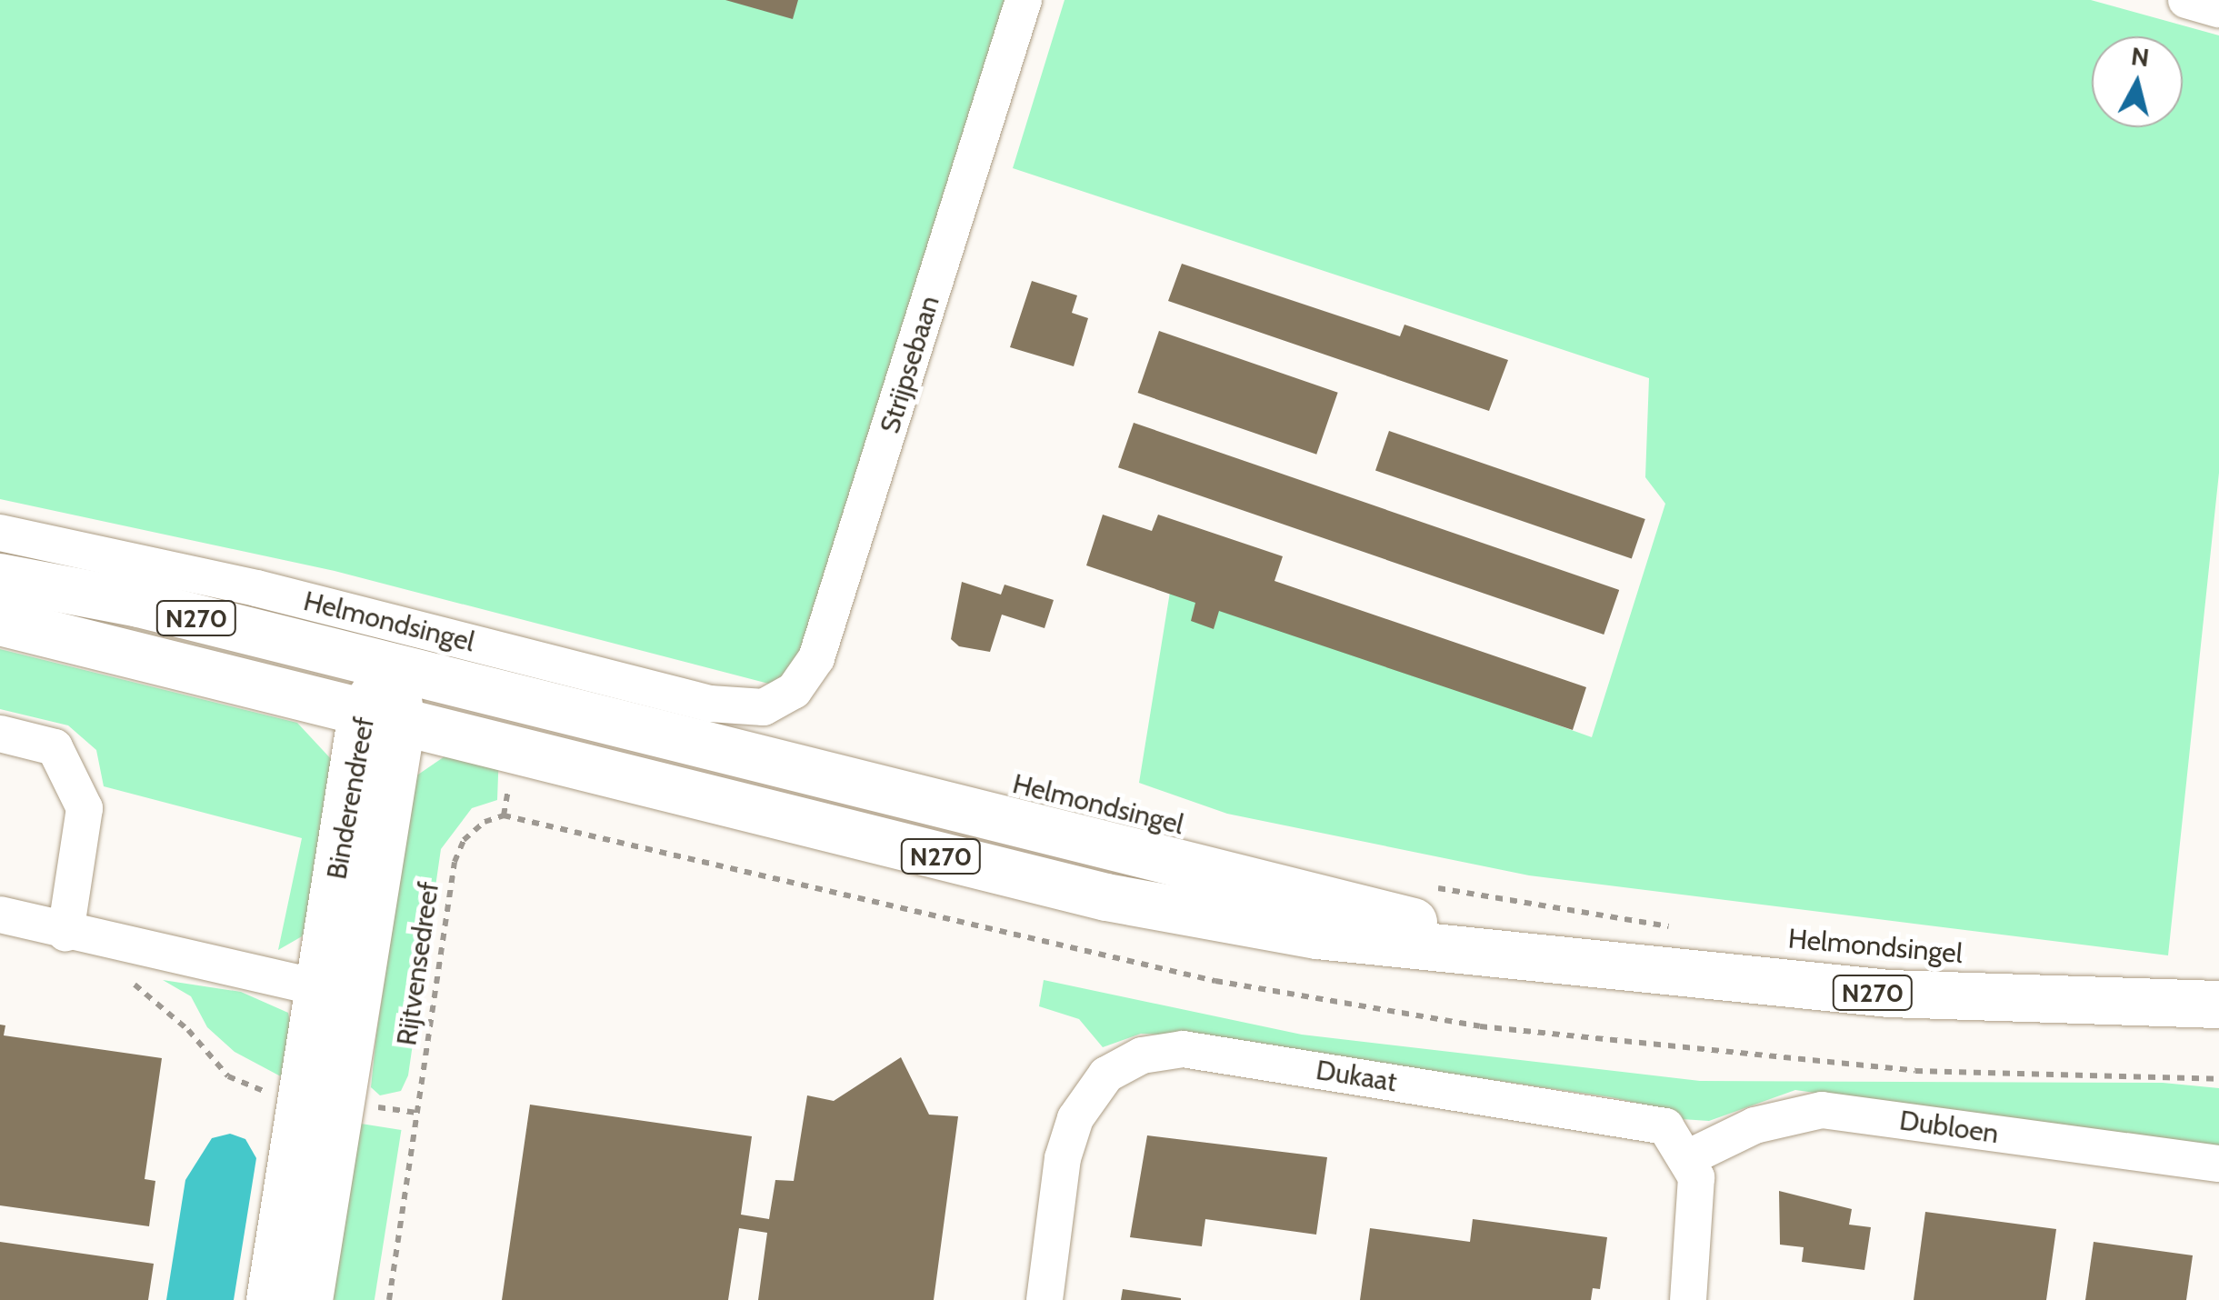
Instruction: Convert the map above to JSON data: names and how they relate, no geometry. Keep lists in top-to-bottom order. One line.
{"streets":{"main road":["N270","Helmondsingel","Binderendreef"],"street":["Strijpsebaan","Dukaat","Dubloen"],"path":["Rijtvensedreef"]},"crossings":[["Strijpsebaan","Helmondsingel"],["Helmondsingel","Binderendreef"],["Helmondsingel","Rijtvensedreef"],["Dukaat","Dubloen"]],"north":"top"}
